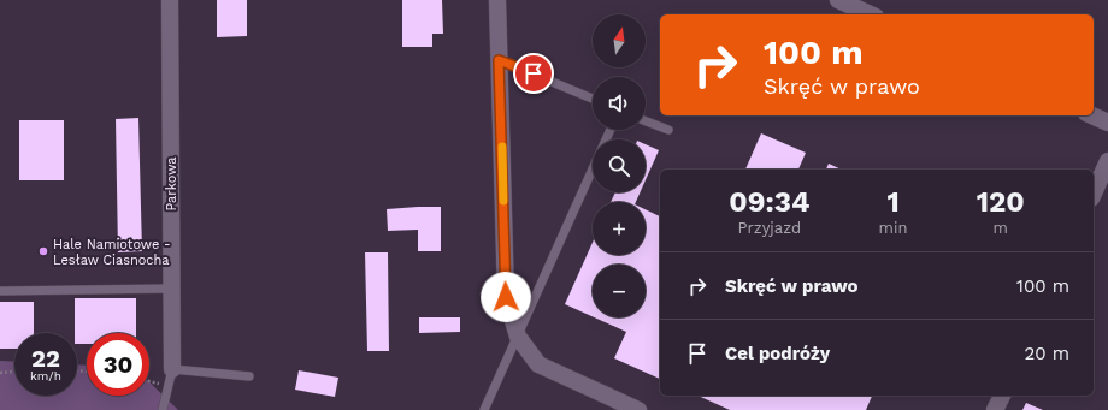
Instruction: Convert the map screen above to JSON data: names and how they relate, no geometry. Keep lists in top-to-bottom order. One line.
{"streets":{"street":["Parkowa"]},"places":["Hale Namiotowe - Lesław Ciasnocha"],"north":"top","page":{"map_buttons":["+","−"],"turn":["100 m","Skręć w prawo"],"eta":["09:34","Przyjazd","1","min","120","m"],"list":[{"name":"Skręć w prawo","value":"100 m"},{"name":"Cel podróży","value":"20 m"}],"speed":"22 km/h","limit":"30"}}
